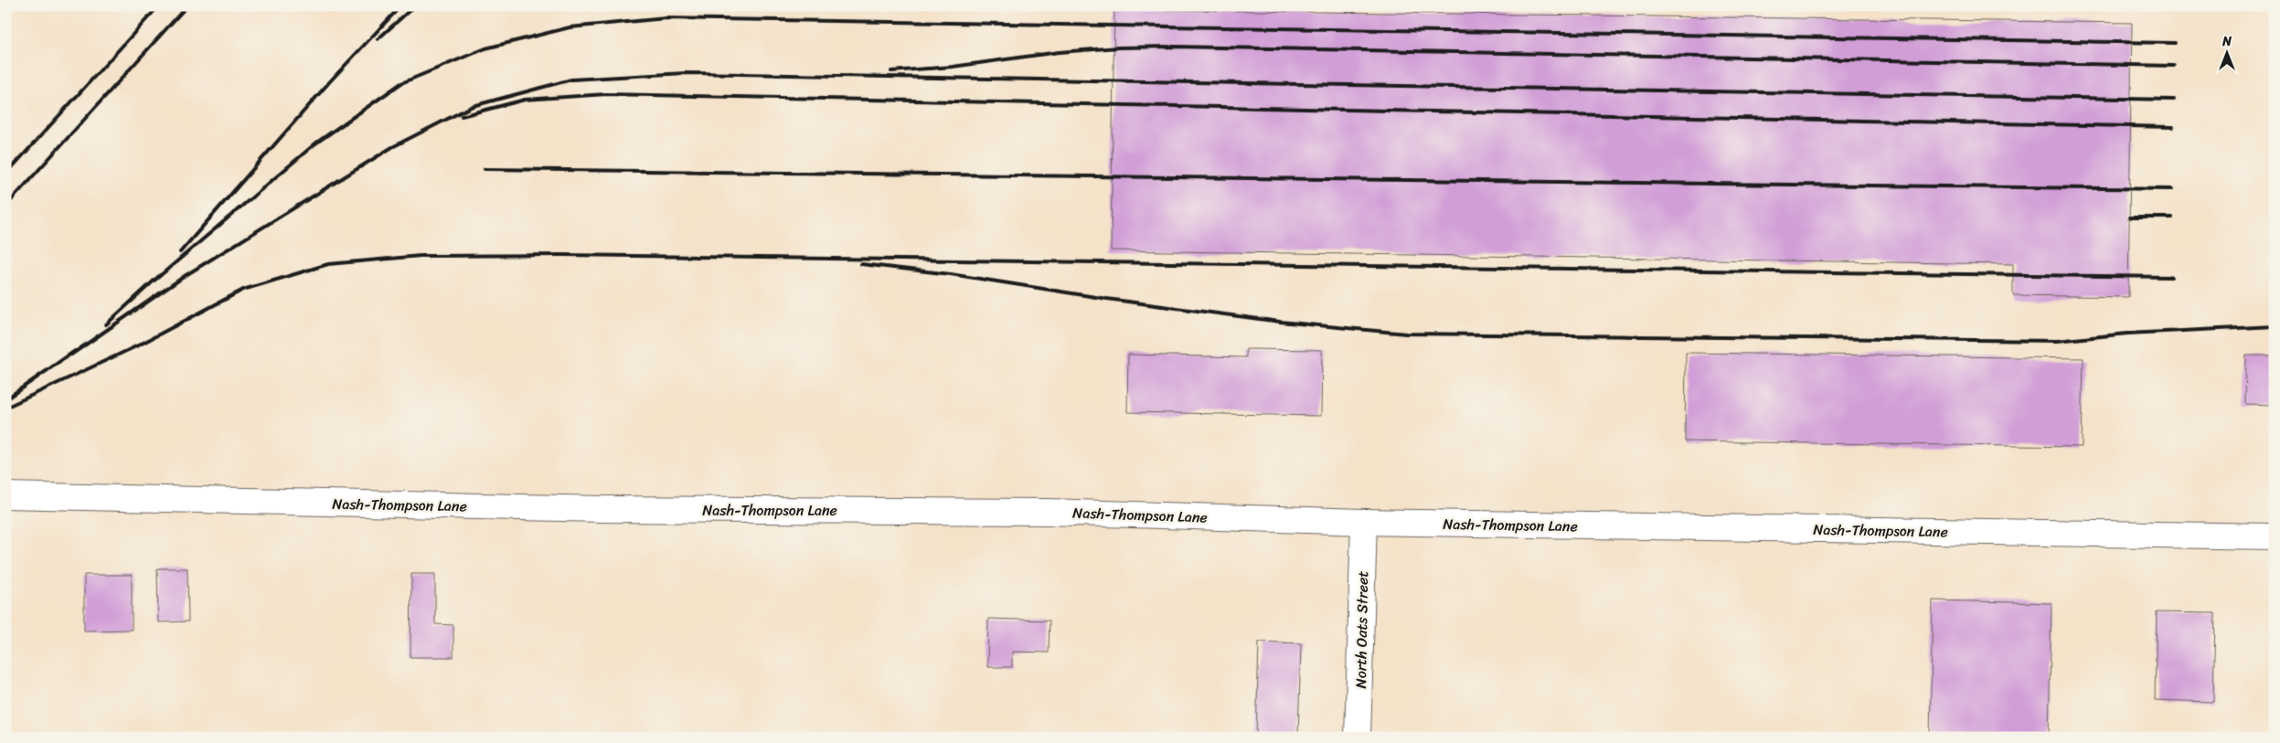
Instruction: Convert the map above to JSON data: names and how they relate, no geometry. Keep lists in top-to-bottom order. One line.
{"streets":{"street":["Nash-Thompson Lane","North Oats Street"]},"crossings":[["Nash-Thompson Lane","North Oats Street"]],"north":"top"}
